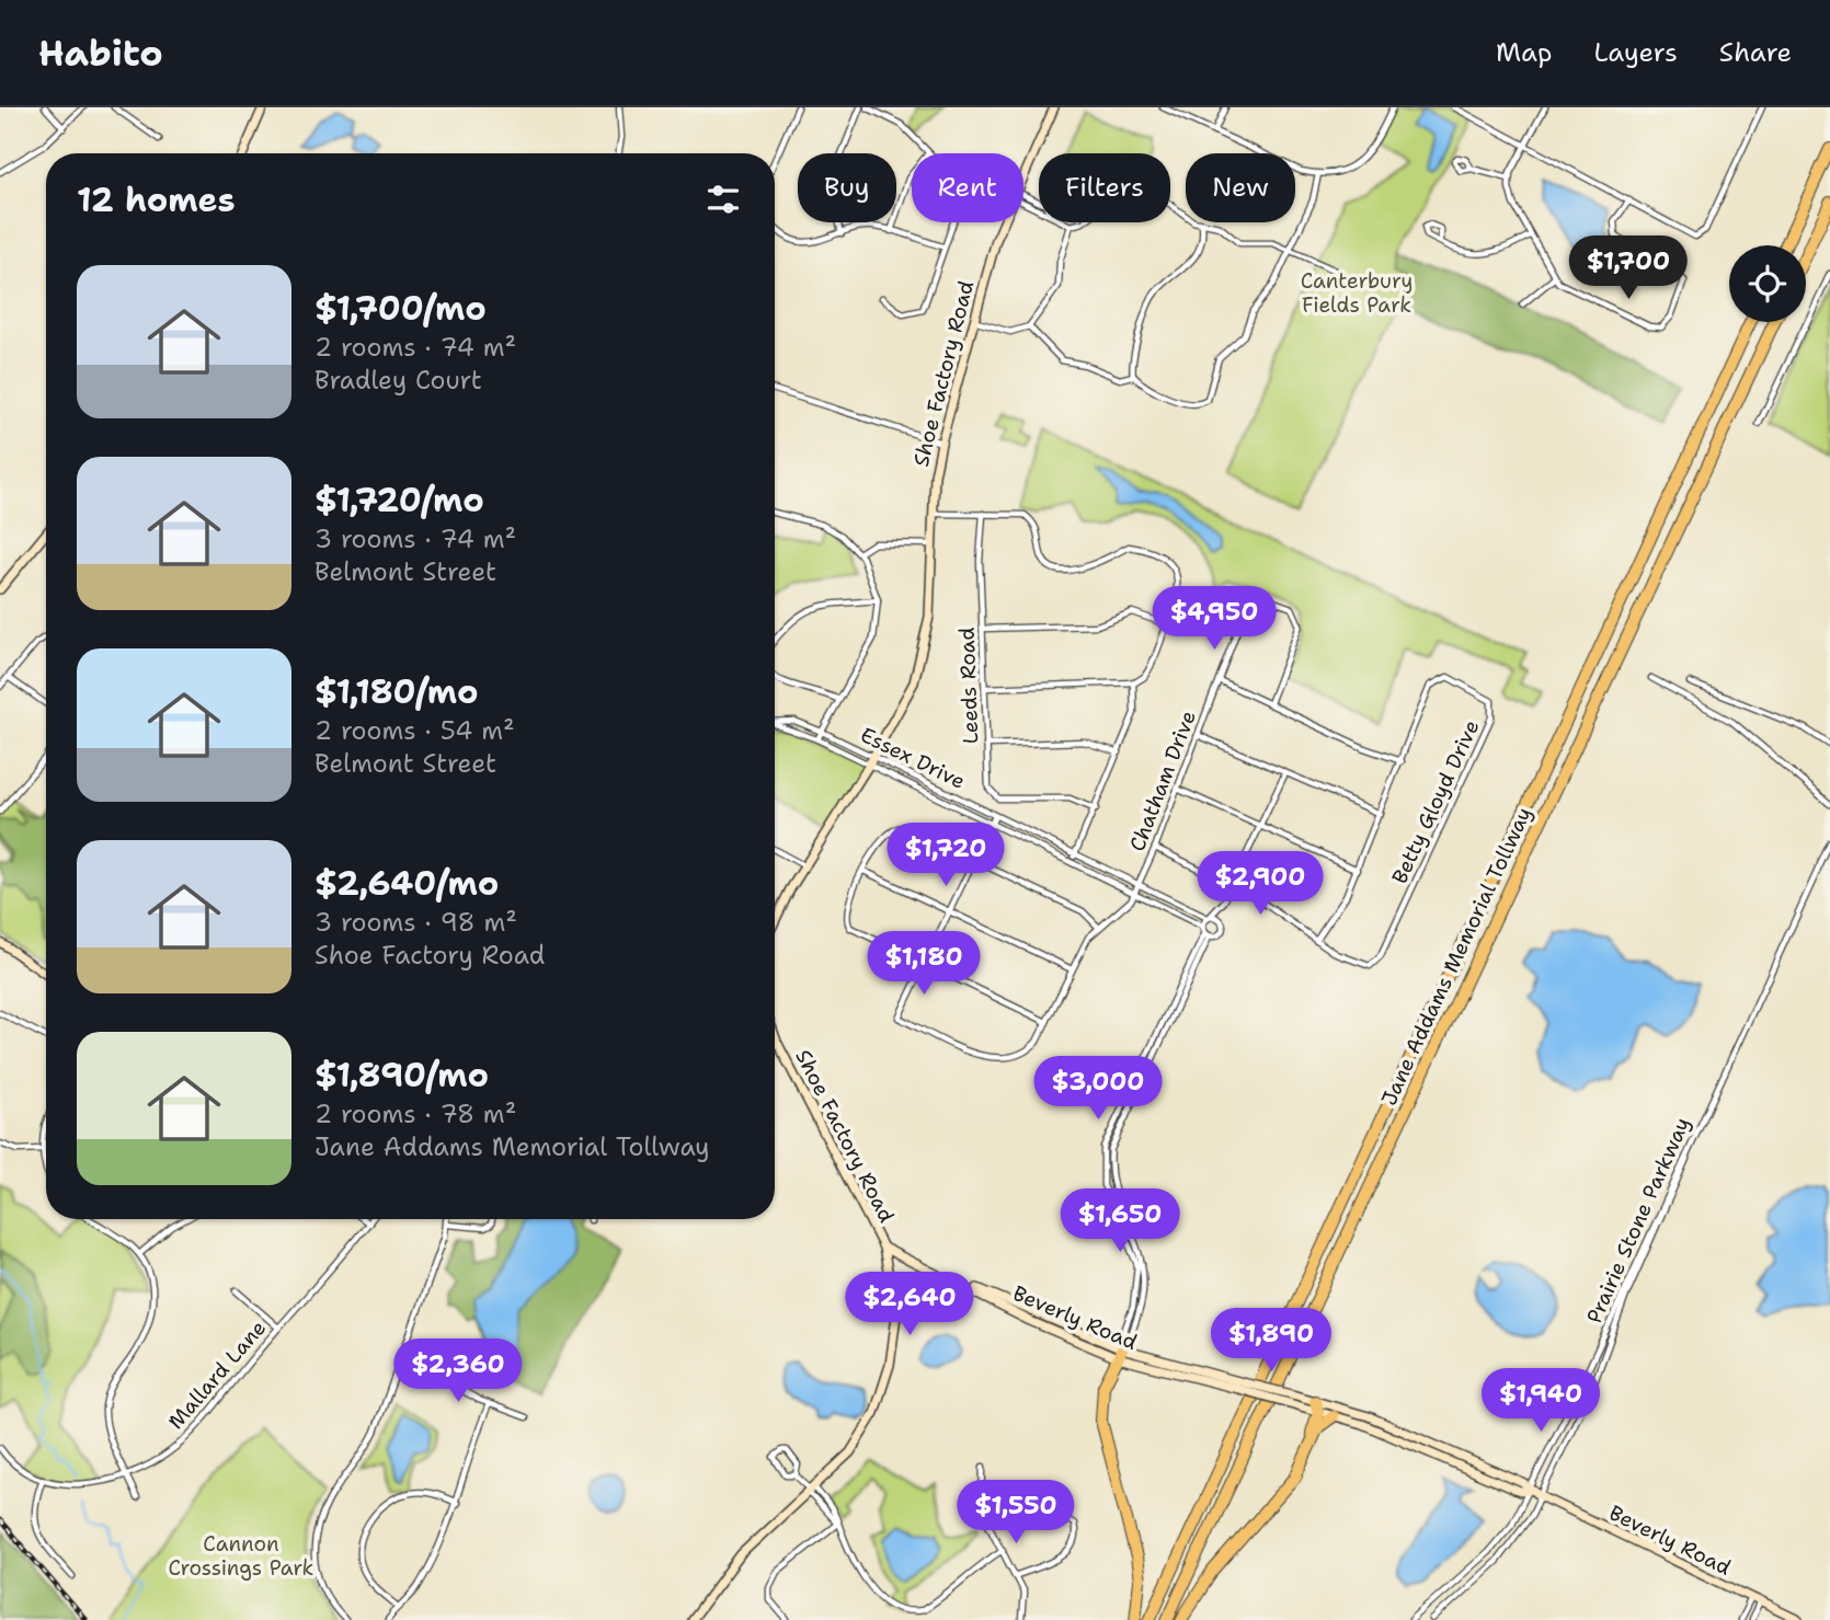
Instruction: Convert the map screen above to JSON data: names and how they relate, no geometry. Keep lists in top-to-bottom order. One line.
{"streets":{"highway":["Jane Addams Memorial Tollway"],"street":["Shoe Factory Road","Leeds Road","Essex Drive","Chatham Drive","Betty Gloyd Drive","Prairie Stone Parkway","Beverly Road","Mallard Lane"]},"crossings":[["Shoe Factory Road","Essex Drive"],["Shoe Factory Road","Beverly Road"],["Essex Drive","Chatham Drive"],["Prairie Stone Parkway","Beverly Road"]],"parks":["Canterbury Fields Park","Cannon Crossings Park"],"page":{"header":"Habito","nav":["Map","Layers","Share"],"chip":["Buy","Rent","Filters","New"],"heading":"12 homes","price":["$1,700","$4,950","$1,720","$2,900","$1,180","$3,000","$1,650","$2,640","$1,890","$2,360","$1,940","$1,550"],"list":[{"name":"$1,700/mo","note":"2 rooms · 74 m² · Bradley Court"},{"name":"$1,720/mo","note":"3 rooms · 74 m² · Belmont Street"},{"name":"$1,180/mo","note":"2 rooms · 54 m² · Belmont Street"},{"name":"$2,640/mo","note":"3 rooms · 98 m² · Shoe Factory Road"},{"name":"$1,890/mo","note":"2 rooms · 78 m² · Jane Addams Memorial Tollway"}]}}
